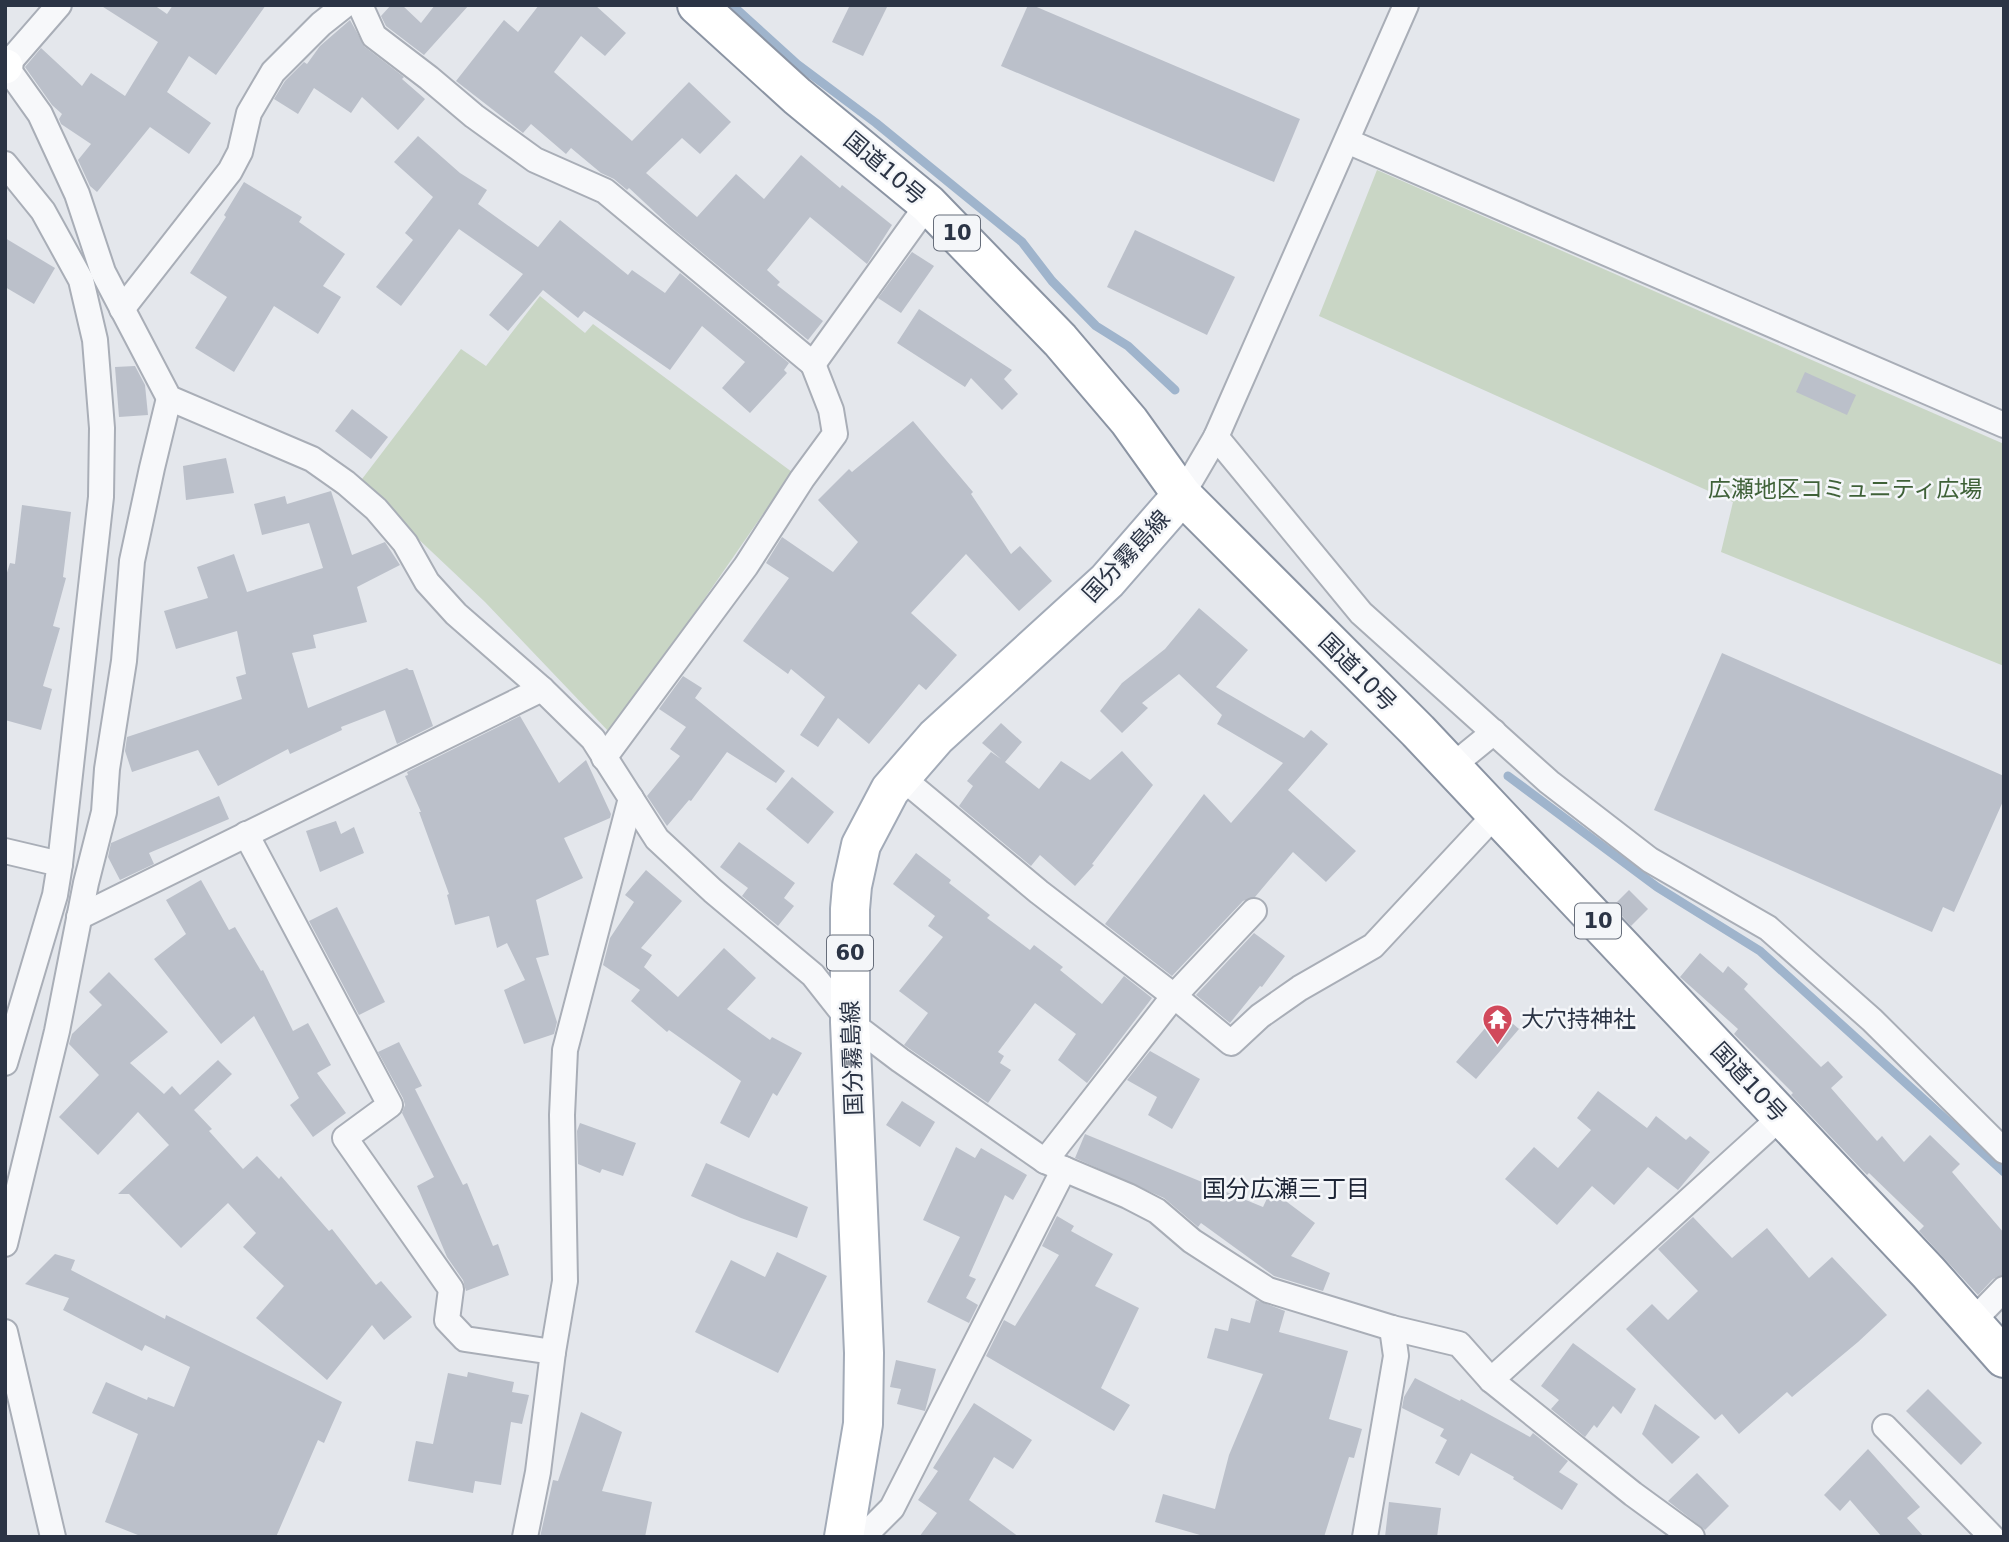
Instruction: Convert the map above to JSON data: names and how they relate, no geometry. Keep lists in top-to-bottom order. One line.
{"streets":{"main road":["国道10号","10","国分霧島線","60"]},"crossings":[["国道10号","国分霧島線"]],"districts":["国分広瀬三丁目"],"parks":["広瀬地区コミュニティ広場"],"places":{"temple":["大穴持神社"]}}
